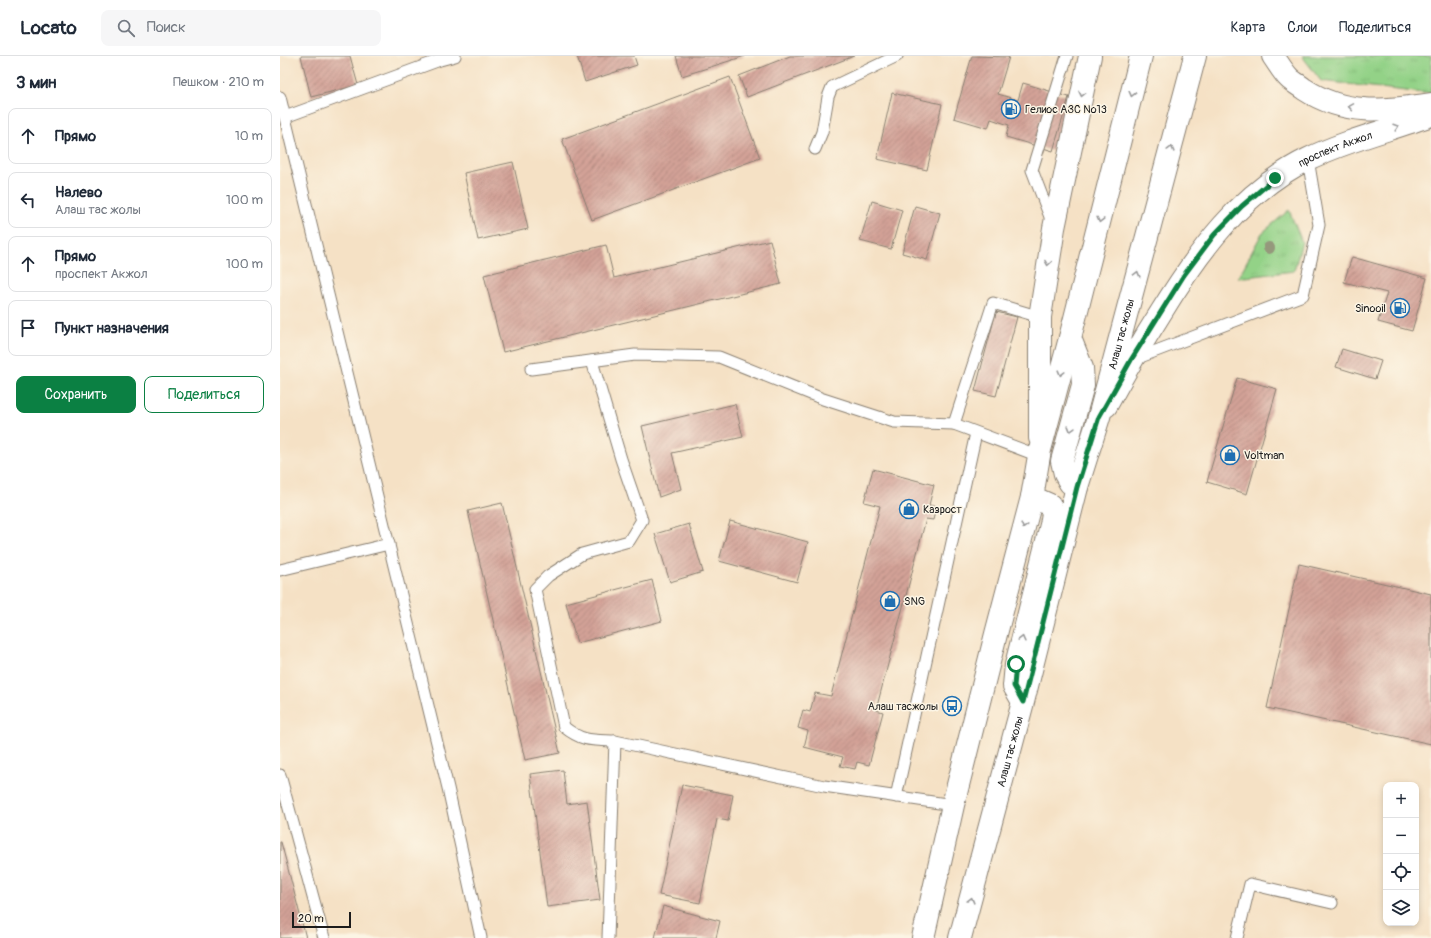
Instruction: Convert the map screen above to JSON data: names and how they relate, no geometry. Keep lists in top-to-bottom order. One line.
{"streets":{"main road":["проспект Акжол","Алаш тас жолы"]},"crossings":[["проспект Акжол","Алаш тас жолы"]],"places":{"fuel station":["Гелиос АЗС №13","Sinooil"],"shop":["Voltman","Казрост","SNG"],"bus stop":["Алаш тасжолы"]},"scale_bar":"20 m","page":{"header":"Locato","search":"Поиск","nav":["Карта","Слои","Поделиться"],"heading":["3 мин","Пешком · 210 m"],"list":[["Прямо","10 m"],["Налево","Алаш тас жолы","100 m"],["Прямо","проспект Акжол","100 m"],"Пункт назначения"],"buttons":["Сохранить","Поделиться"],"map_buttons":["+","−"],"scale":"20 m"}}
